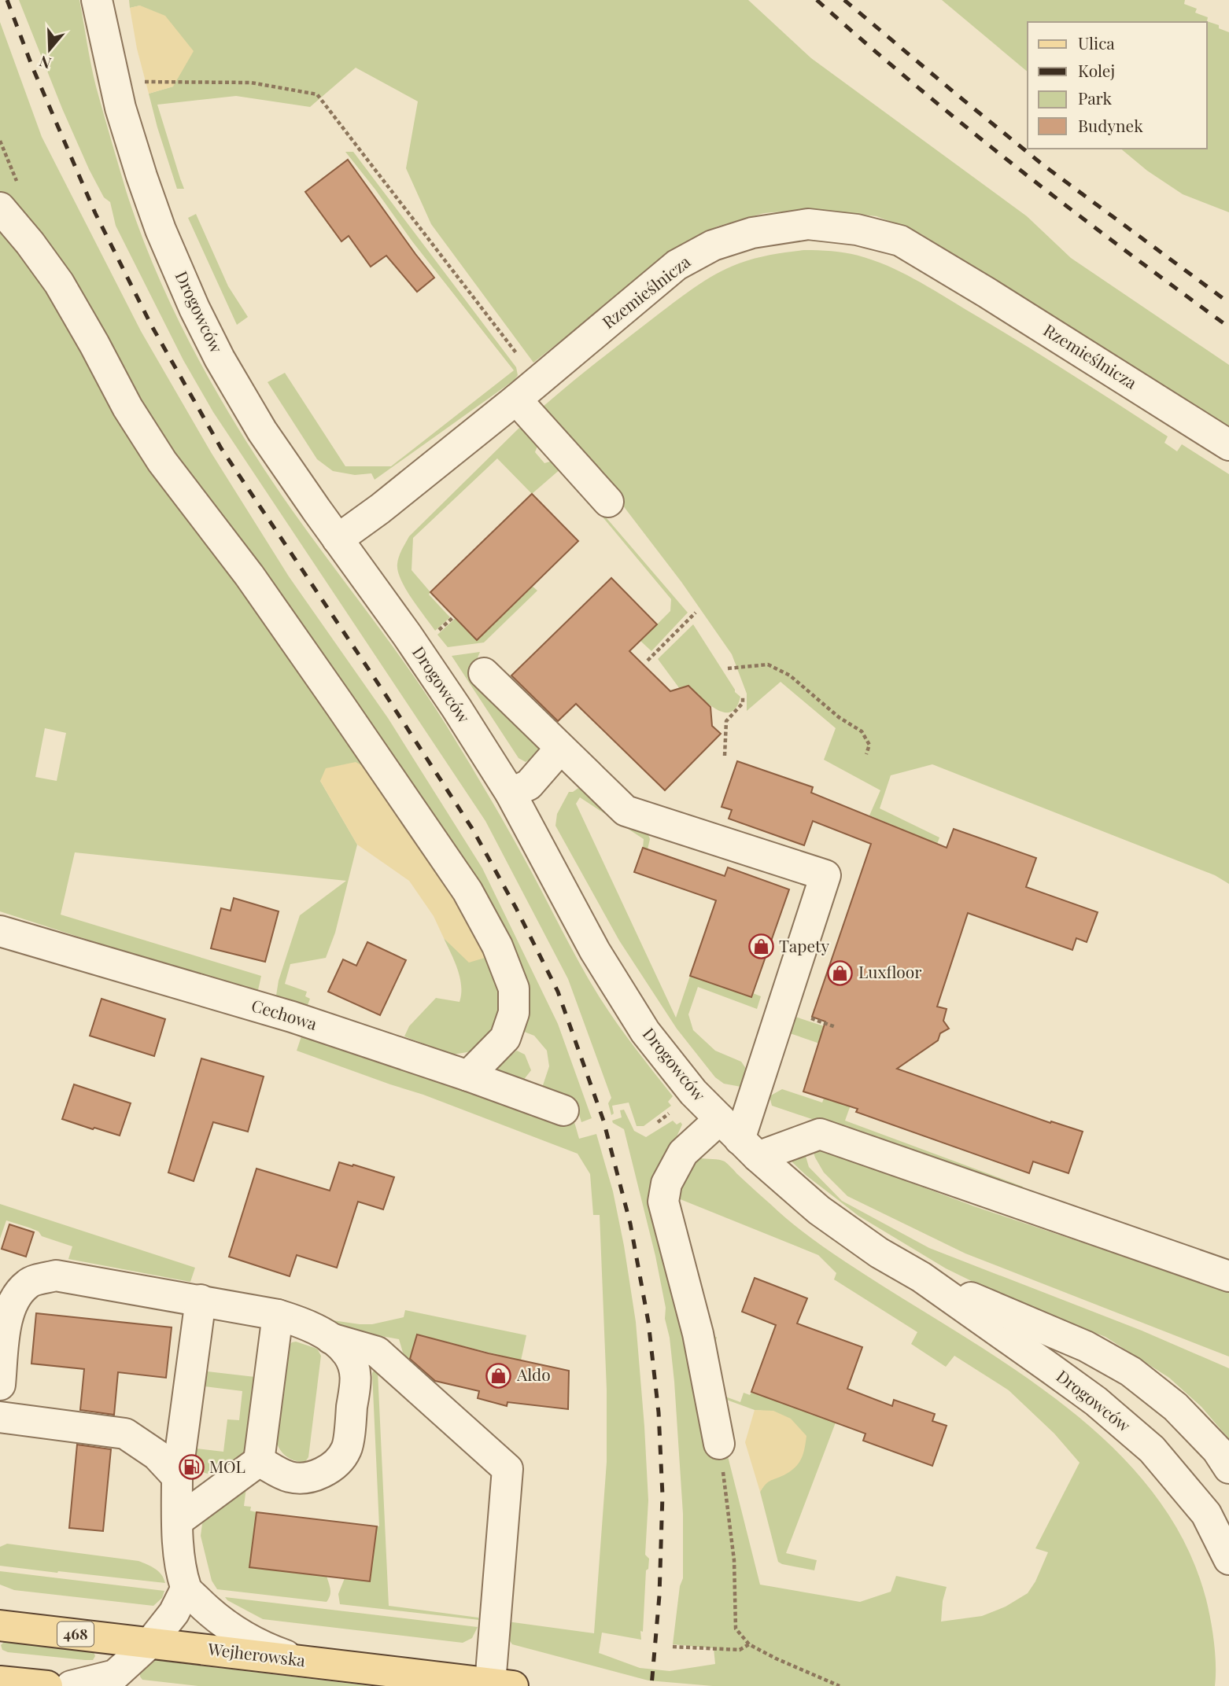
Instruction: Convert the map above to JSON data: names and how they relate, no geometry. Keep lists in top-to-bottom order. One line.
{"streets":{"main road":["468","Wejherowska"],"street":["Rzemieślnicza","Drogowców","Cechowa"]},"crossings":[["Rzemieślnicza","Drogowców"]],"places":{"shop":["Tapety","Luxfloor","Aldo"],"fuel station":["MOL"]},"legend":["Ulica","Kolej","Park","Budynek"],"north":"bottom"}
